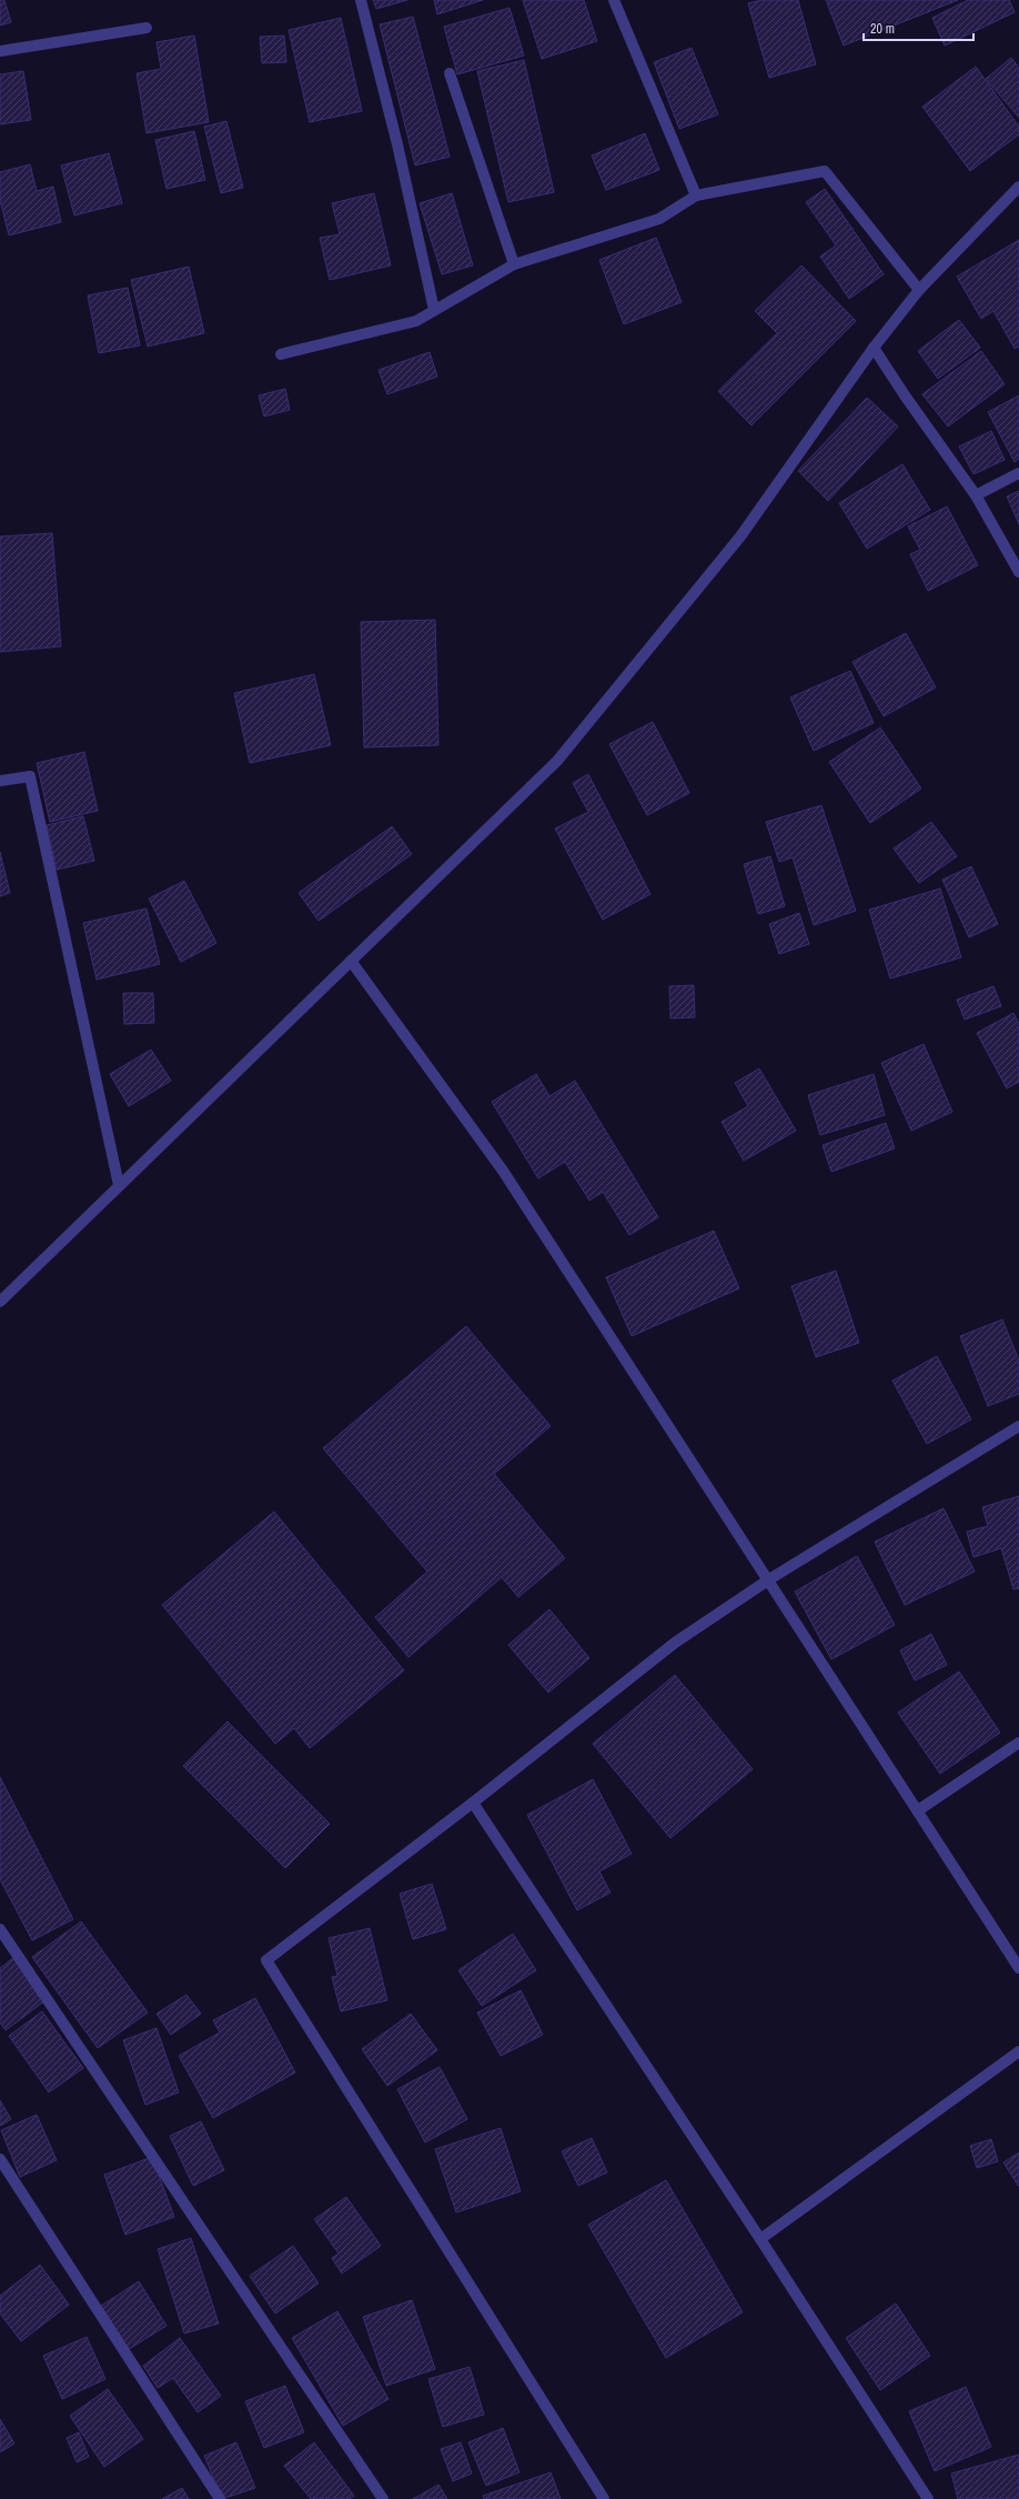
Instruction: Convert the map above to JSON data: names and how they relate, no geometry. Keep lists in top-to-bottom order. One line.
{"scale_bar":"20 m"}
